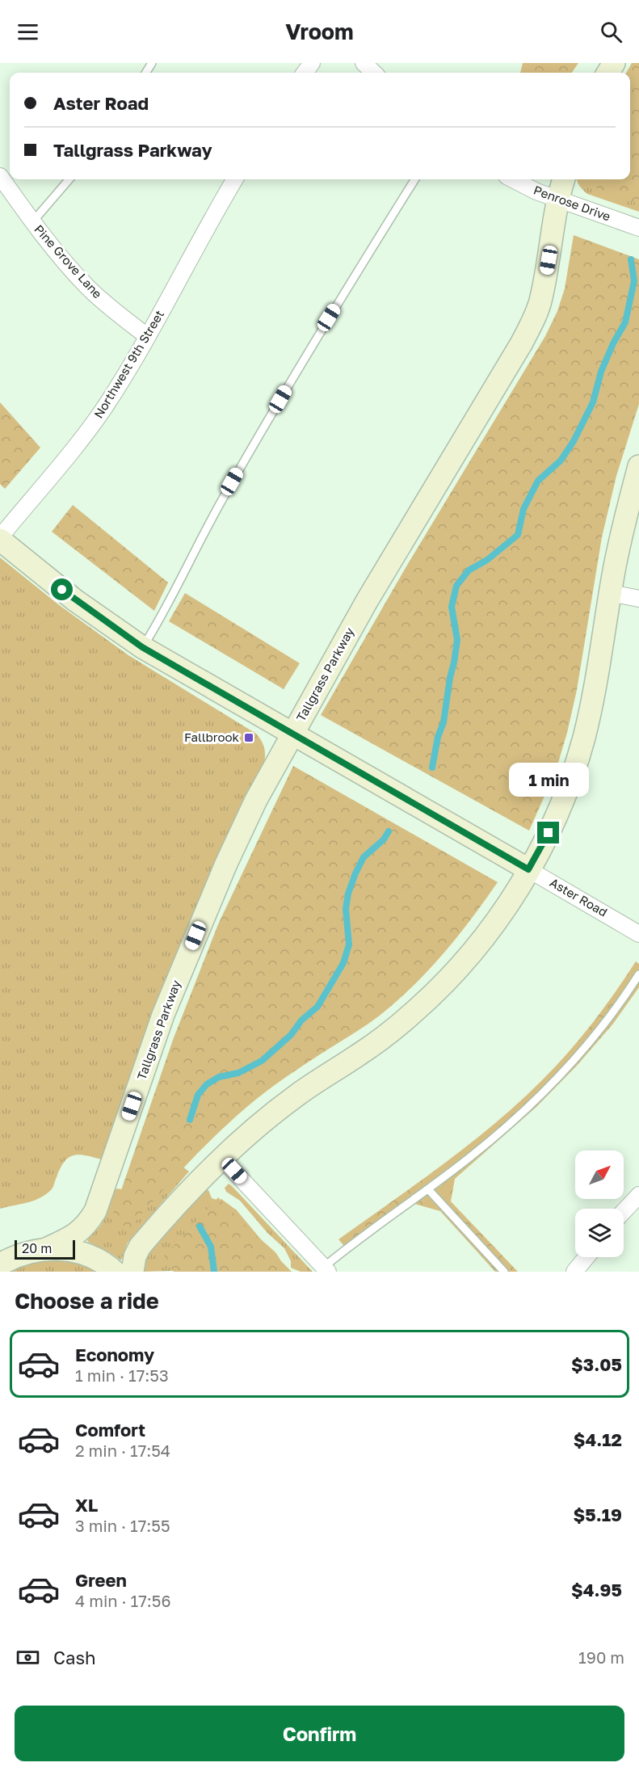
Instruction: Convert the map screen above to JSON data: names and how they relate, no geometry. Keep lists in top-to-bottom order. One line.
{"streets":{"street":["Penrose Drive","Pine Grove Lane","Northwest 9th Street","Tallgrass Parkway","Aster Road"]},"crossings":[["Penrose Drive","Tallgrass Parkway"],["Pine Grove Lane","Northwest 9th Street"],["Northwest 9th Street","Aster Road"],["Tallgrass Parkway","Aster Road"]],"places":{"transit":["Fallbrook"]},"scale_bar":"20 m","north":"top right","page":{"header":"Vroom","banner":["Aster Road","Tallgrass Parkway"],"bubble":"1 min","scale":"20 m","heading":"Choose a ride","list":[{"name":"Economy","note":"1 min · 17:53","value":"$3.05"},{"name":"Comfort","note":"2 min · 17:54","value":"$4.12"},{"name":"XL","note":"3 min · 17:55","value":"$5.19"},{"name":"Green","note":"4 min · 17:56","value":"$4.95"}],"pay":["Cash","190 m"],"buttons":"Confirm"}}
